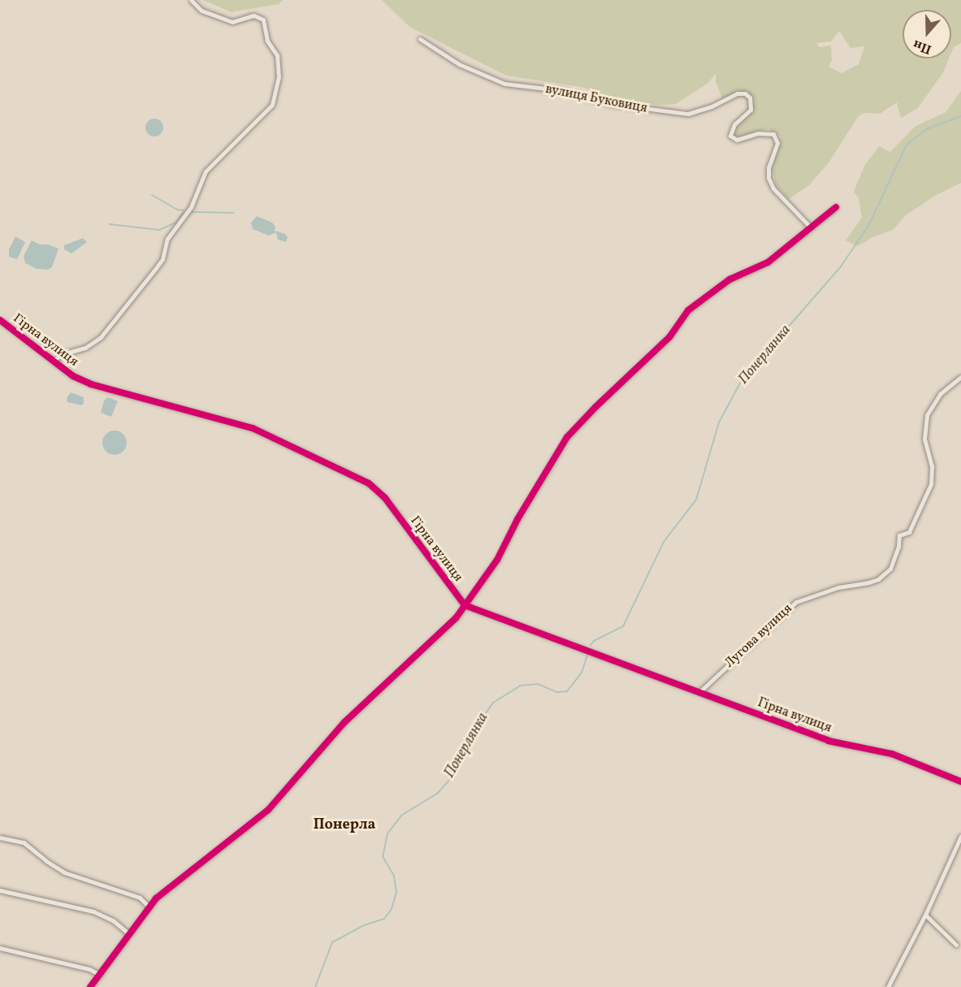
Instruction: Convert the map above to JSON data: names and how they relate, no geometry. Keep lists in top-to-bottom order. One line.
{"streets":{"street":["вулиця Буковиця","Гірна вулиця","Лугова вулиця"]},"crossings":[["Гірна вулиця","Лугова вулиця"]],"districts":["Понерла"],"water":["Понерлянка"],"north":"bottom"}
